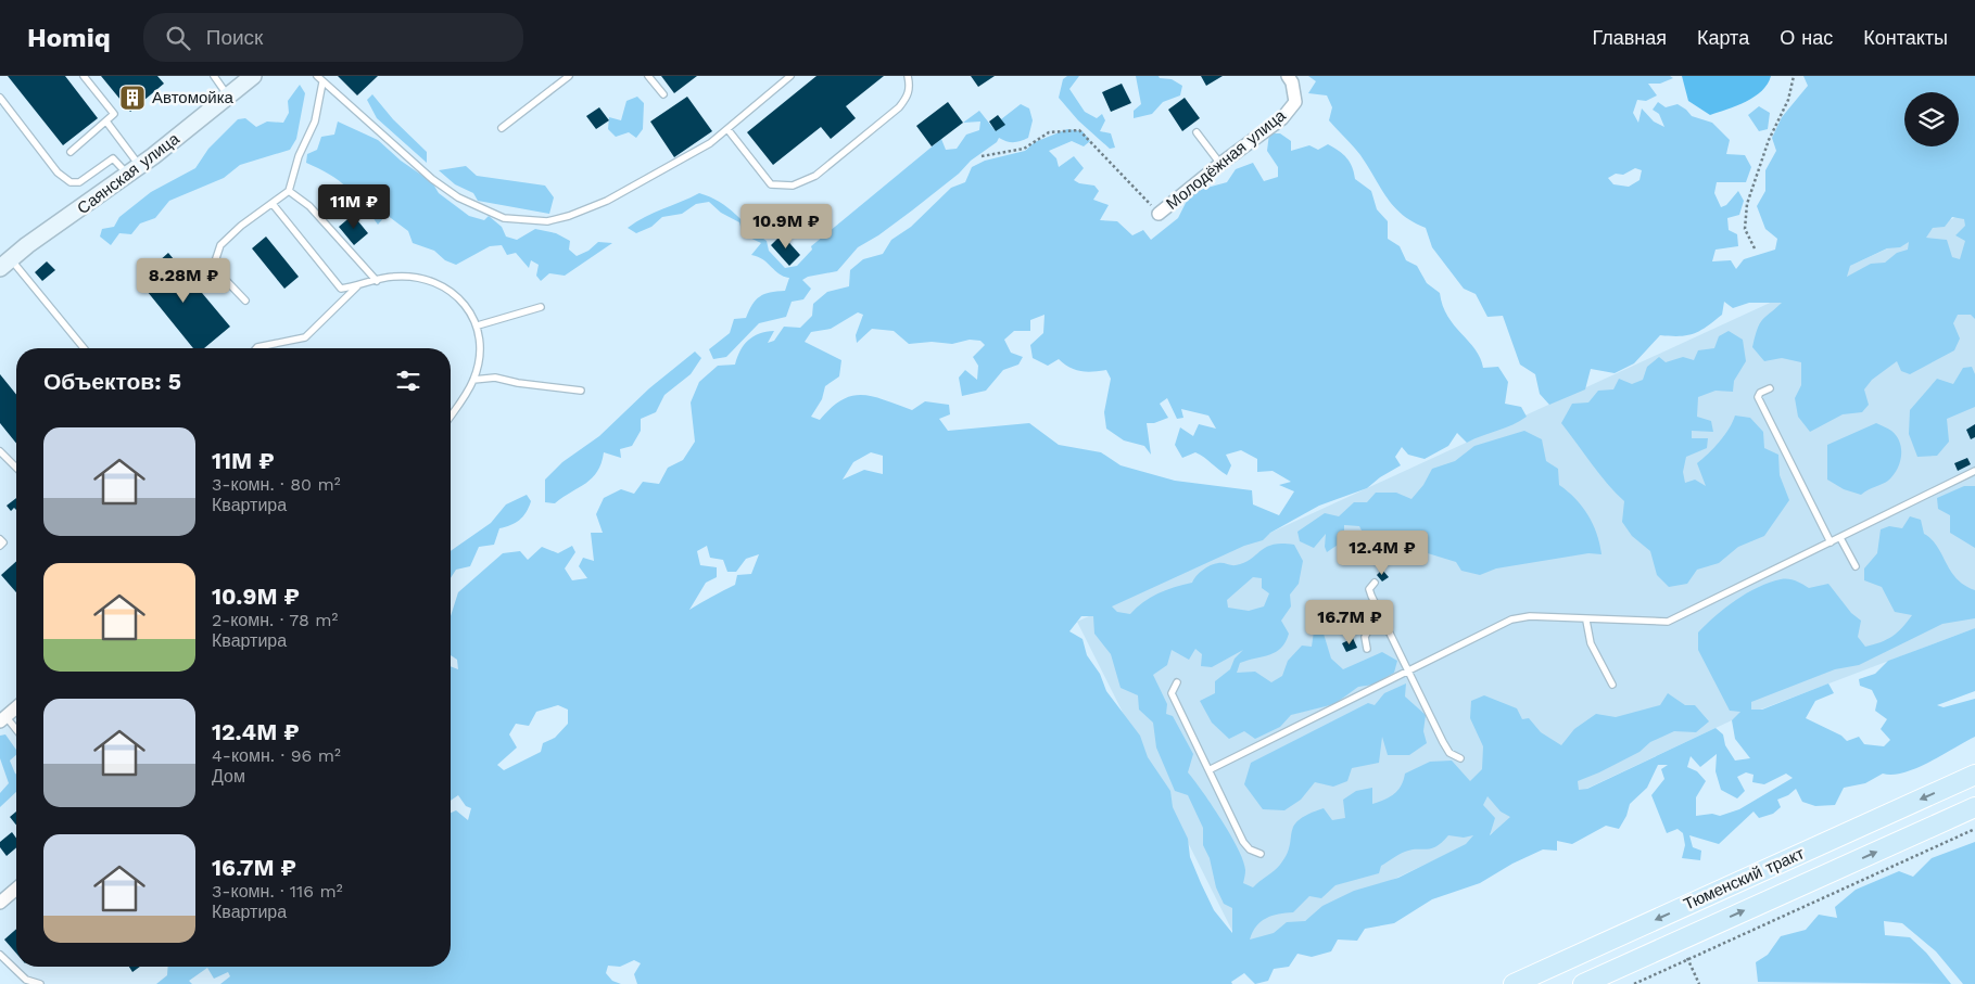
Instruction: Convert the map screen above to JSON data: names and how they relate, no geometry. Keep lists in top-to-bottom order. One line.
{"streets":{"main road":["Тюменский тракт"],"street":["Молодёжная улица","Саянская улица"]},"places":{"building":["Автомойка"]},"page":{"header":"Homiq","search":"Поиск","nav":["Главная","Карта","О нас","Контакты"],"price":["11M ₽","10.9M ₽","8.28M ₽","12.4M ₽","16.7M ₽"],"heading":"Объектов: 5","list":[{"name":"11M ₽","note":"3-комн. · 80 m² · Квартира"},{"name":"10.9M ₽","note":"2-комн. · 78 m² · Квартира"},{"name":"12.4M ₽","note":"4-комн. · 96 m² · Дом"},{"name":"16.7M ₽","note":"3-комн. · 116 m² · Квартира"}]}}
